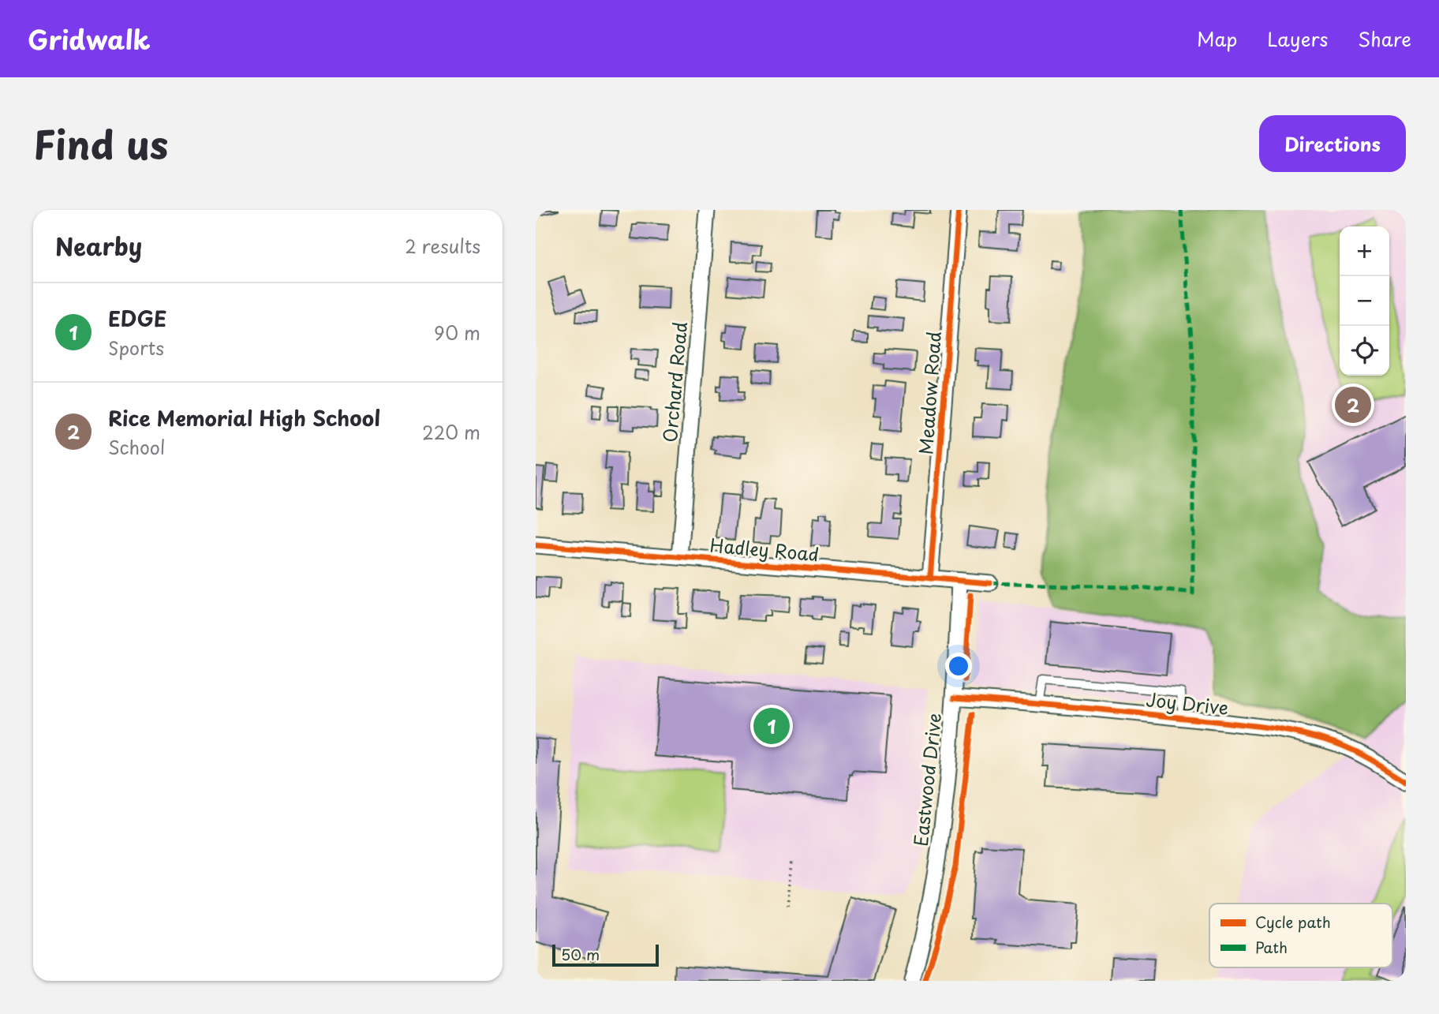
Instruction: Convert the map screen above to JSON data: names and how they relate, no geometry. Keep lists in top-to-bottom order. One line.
{"streets":{"street":["Orchard Road","Meadow Road","Hadley Road","Joy Drive","Eastwood Drive"]},"crossings":[["Orchard Road","Hadley Road"],["Meadow Road","Hadley Road"],["Hadley Road","Eastwood Drive"],["Joy Drive","Eastwood Drive"]],"legend":["Cycle path","Path"],"scale_bar":"50 m","page":{"header":"Gridwalk","nav":["Map","Layers","Share"],"title":"Find us","buttons":"Directions","heading":["Nearby","2 results"],"map_buttons":["+","−"],"list":[{"mark":"1","name":"EDGE","note":"Sports","value":"90 m"},{"mark":"2","name":"Rice Memorial High School","note":"School","value":"220 m"}],"pins":["2","1"],"scale":"50 m"}}
